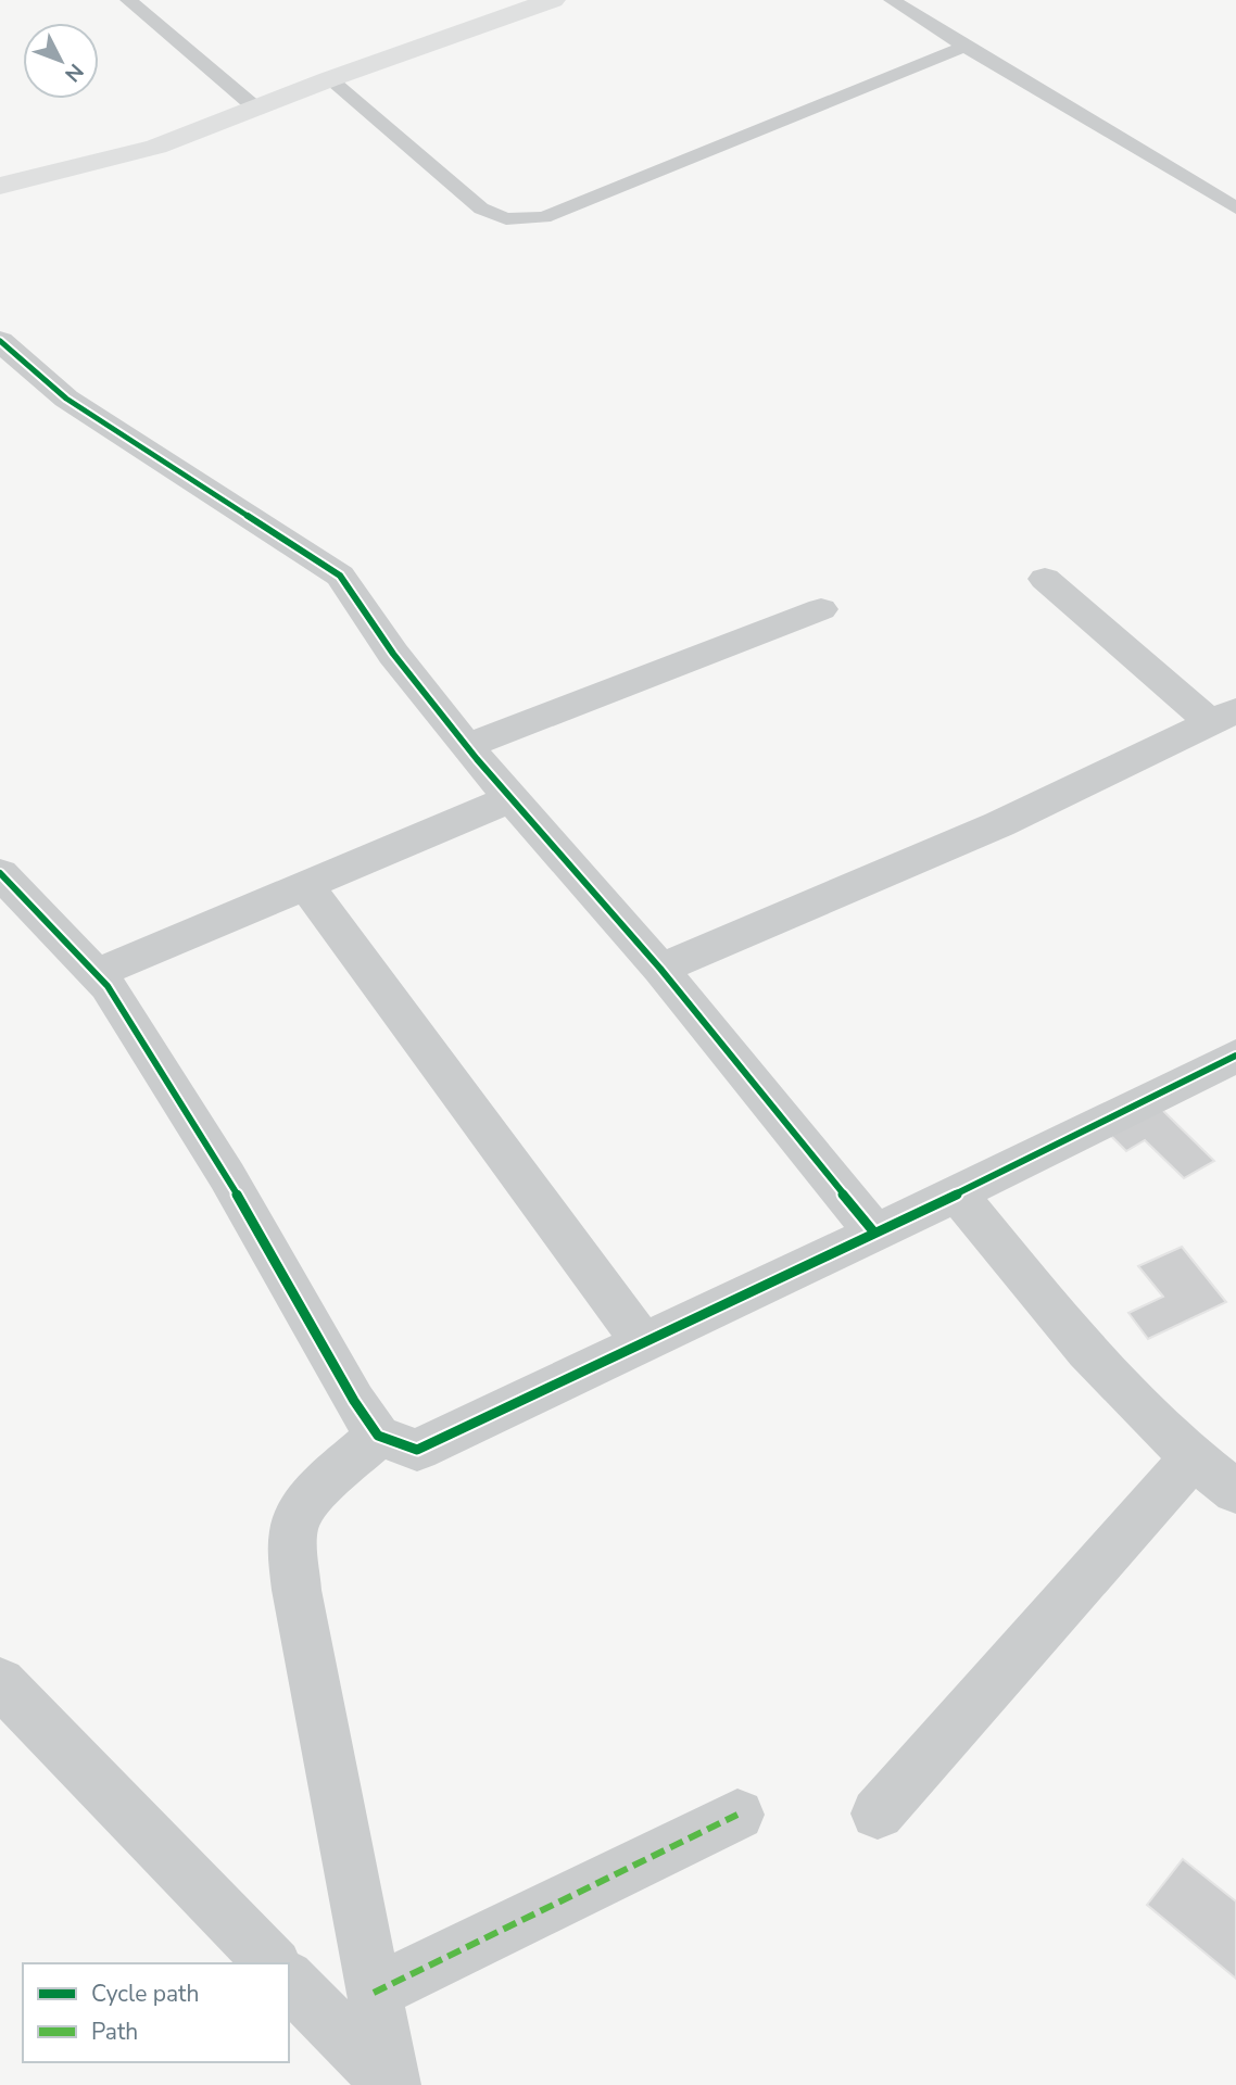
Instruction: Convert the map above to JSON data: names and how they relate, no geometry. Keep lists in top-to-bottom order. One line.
{"legend":["Cycle path","Path"],"north":"bottom right"}
